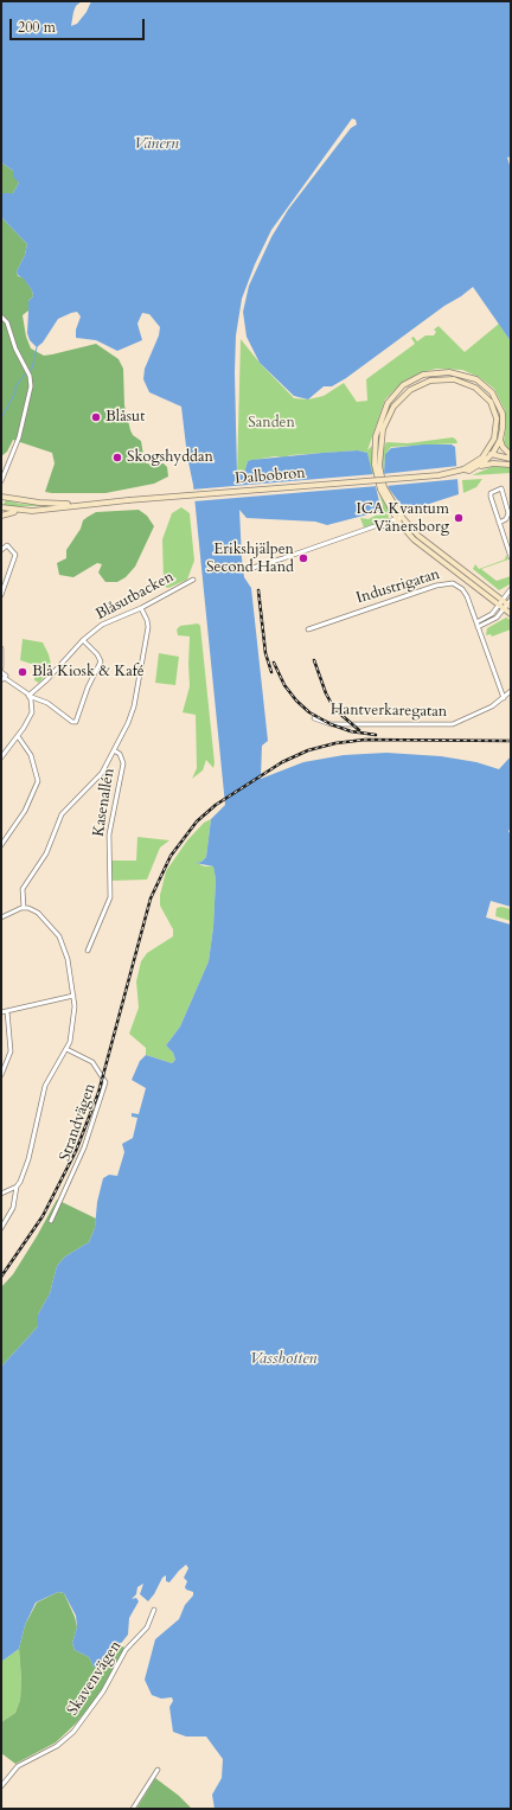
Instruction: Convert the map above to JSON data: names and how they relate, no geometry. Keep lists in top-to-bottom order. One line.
{"streets":{"main road":["Dalbobron"],"street":["Industrigatan","Blåsutbacken","Hantverkaregatan","Kasenallén","Strandvägen","Skavenvägen"]},"crossings":[["Industrigatan","Hantverkaregatan"],["Blåsutbacken","Kasenallén"]],"water":["Vänern","Vassbotten"],"parks":["Sanden"],"places":["Blåsut","Skogshyddan","ICA Kvantum Vänersborg","Erikshjälpen Second Hand","Blå Kiosk & Kafé"],"scale_bar":"200 m"}
